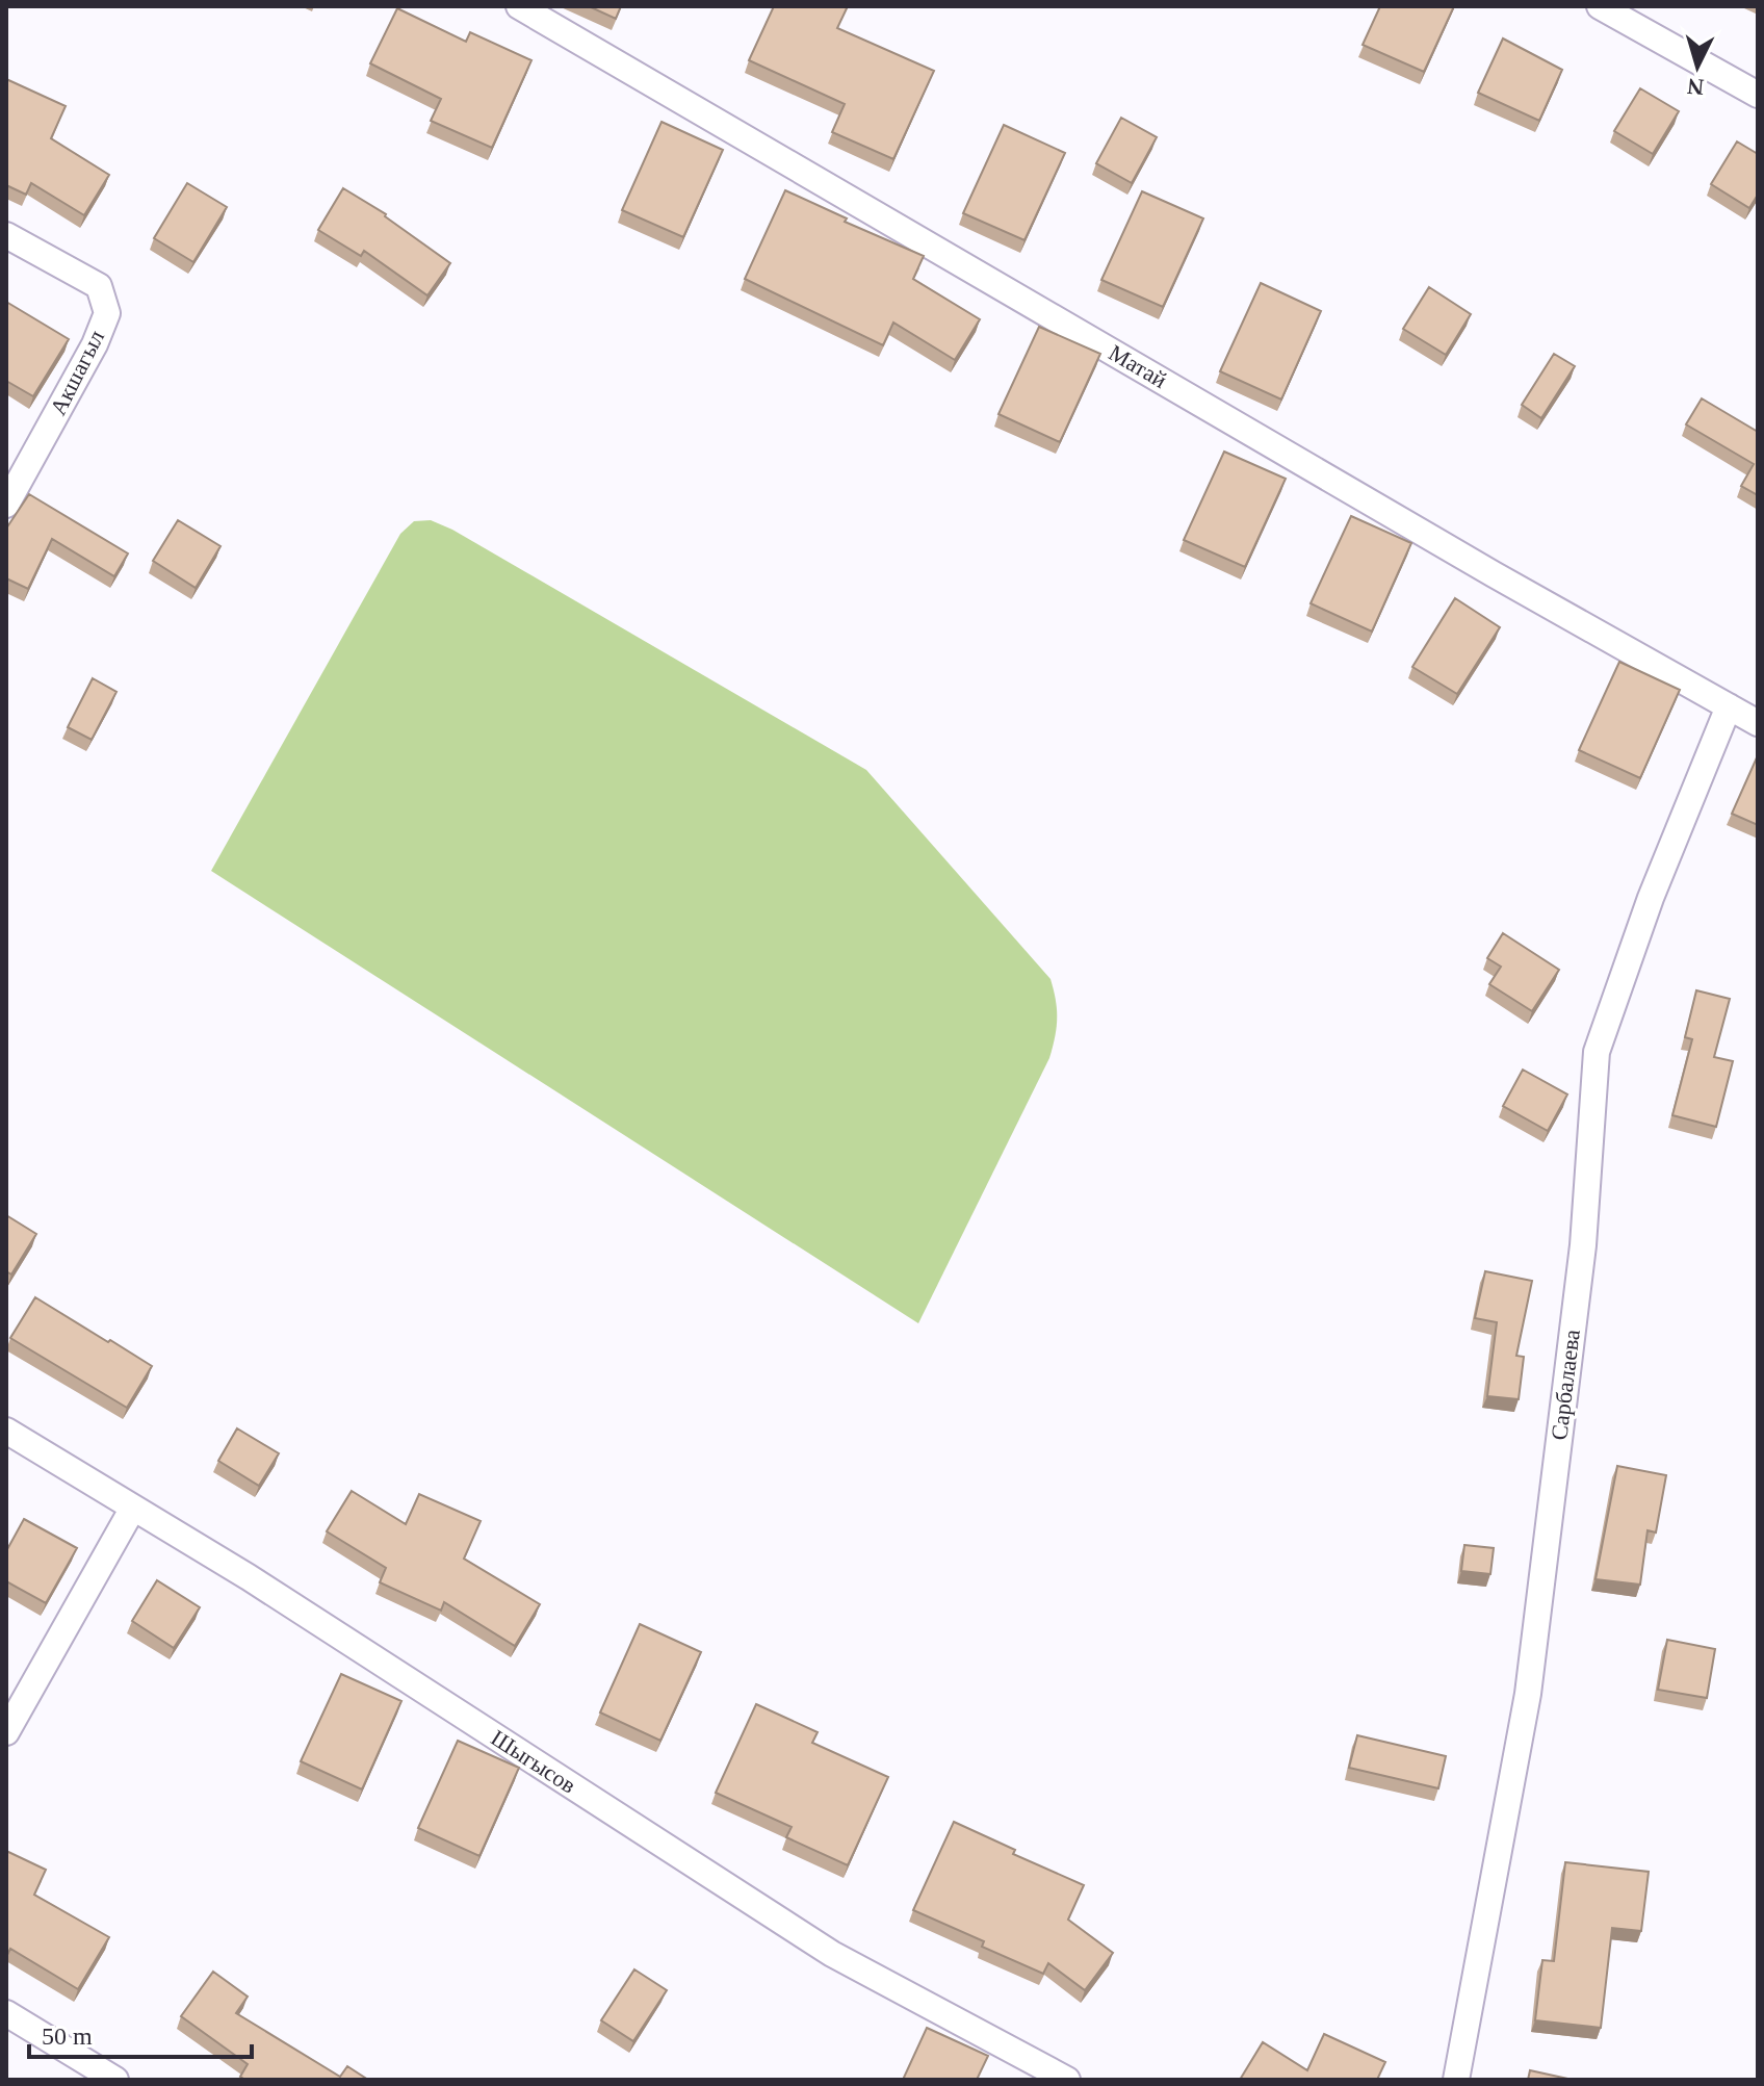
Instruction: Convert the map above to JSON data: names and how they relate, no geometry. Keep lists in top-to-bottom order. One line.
{"streets":{"street":["Матай","Акшагыл","Сарбалаева","Шыгысов"]},"crossings":[["Матай","Сарбалаева"]],"scale_bar":"50 m","north":"bottom"}
